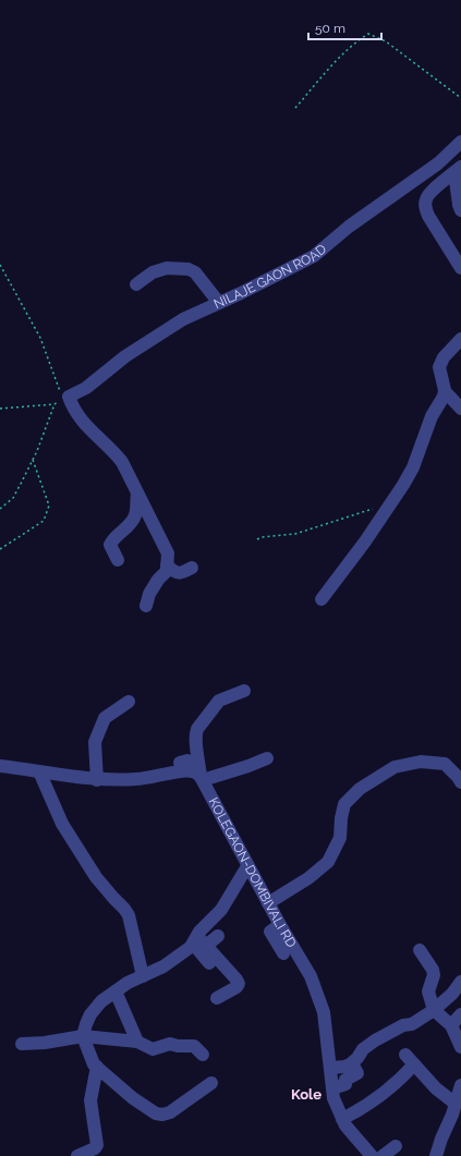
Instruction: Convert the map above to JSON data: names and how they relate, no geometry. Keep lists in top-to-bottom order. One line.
{"streets":{"street":["NILAJE GAON ROAD","KOLEGAON-DOMBIVALI RD"]},"districts":["Kole"],"scale_bar":"50 m"}
